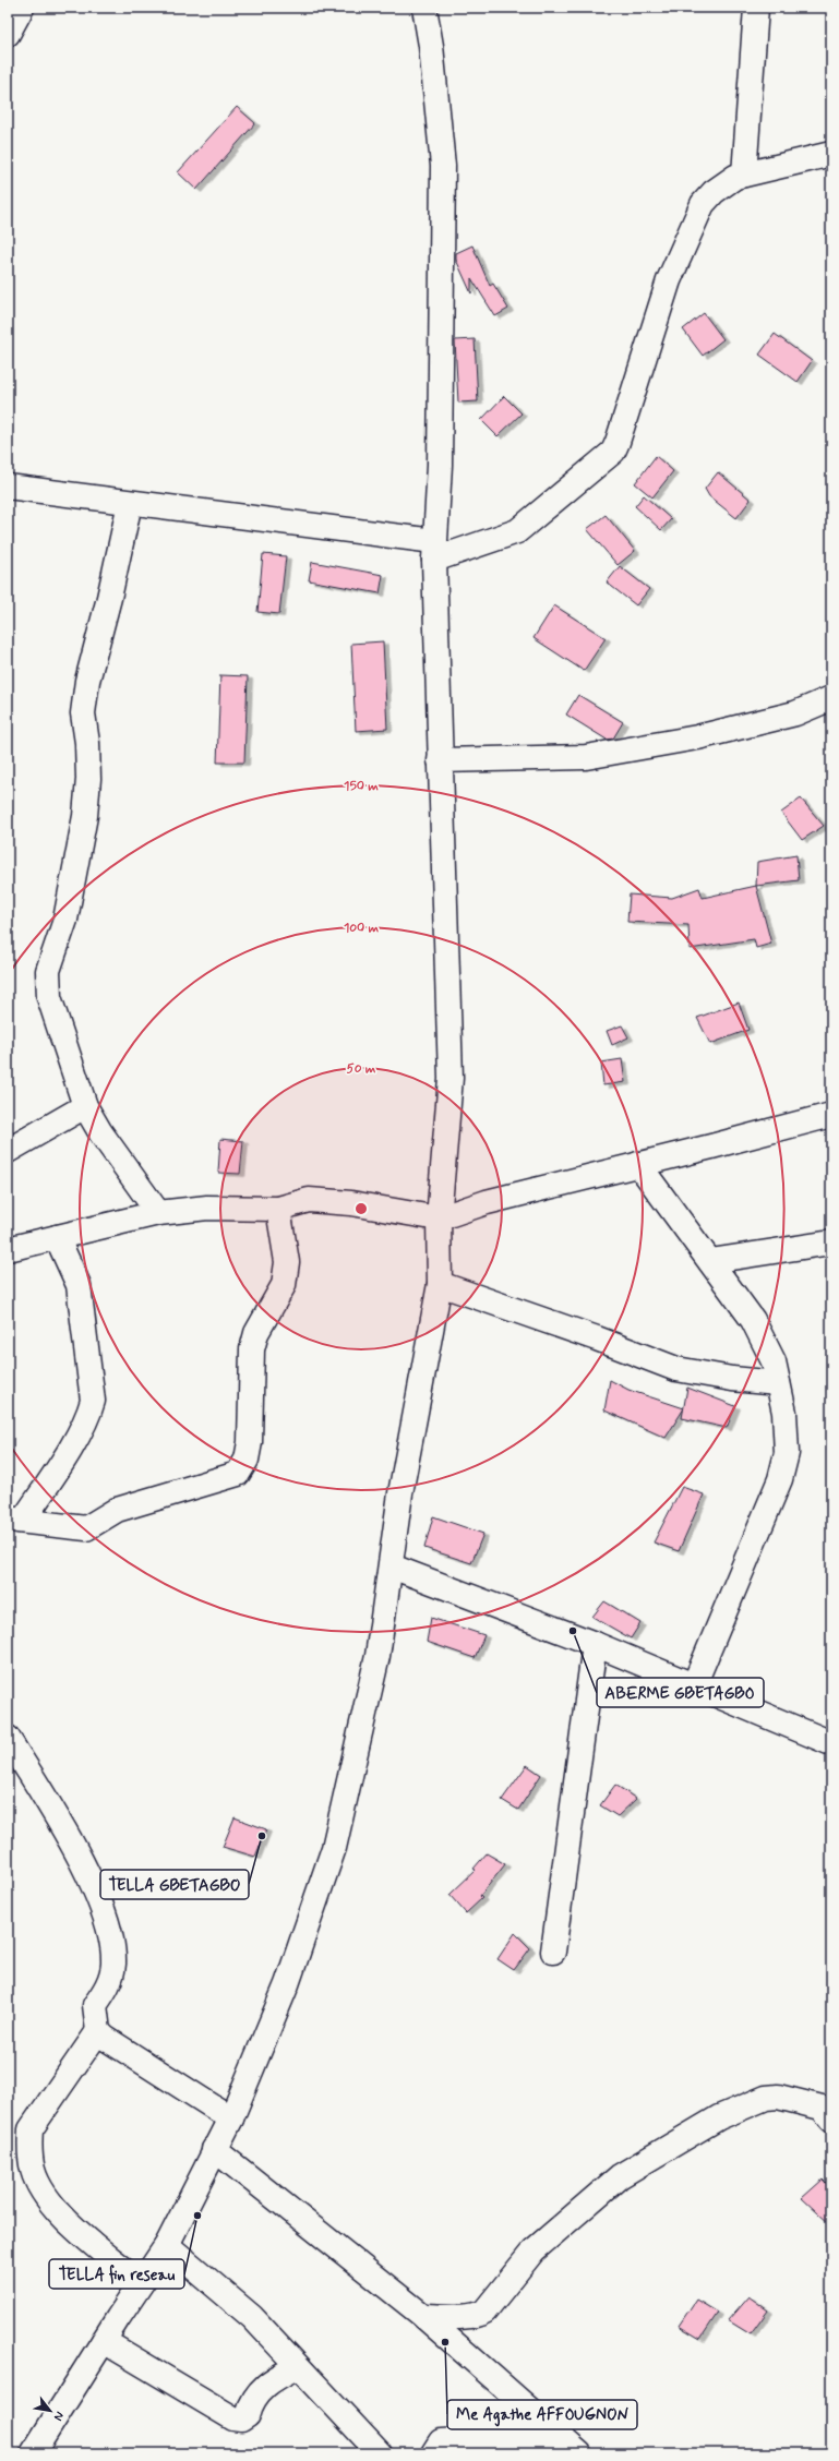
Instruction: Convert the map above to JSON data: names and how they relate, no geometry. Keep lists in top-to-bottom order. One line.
{"places":["ABERME GBETAGBO","TELLA GBETAGBO","TELLA fin reseau","Me Agathe AFFOUGNON"],"north":"bottom right","rings":["150 m","100 m","50 m"]}
